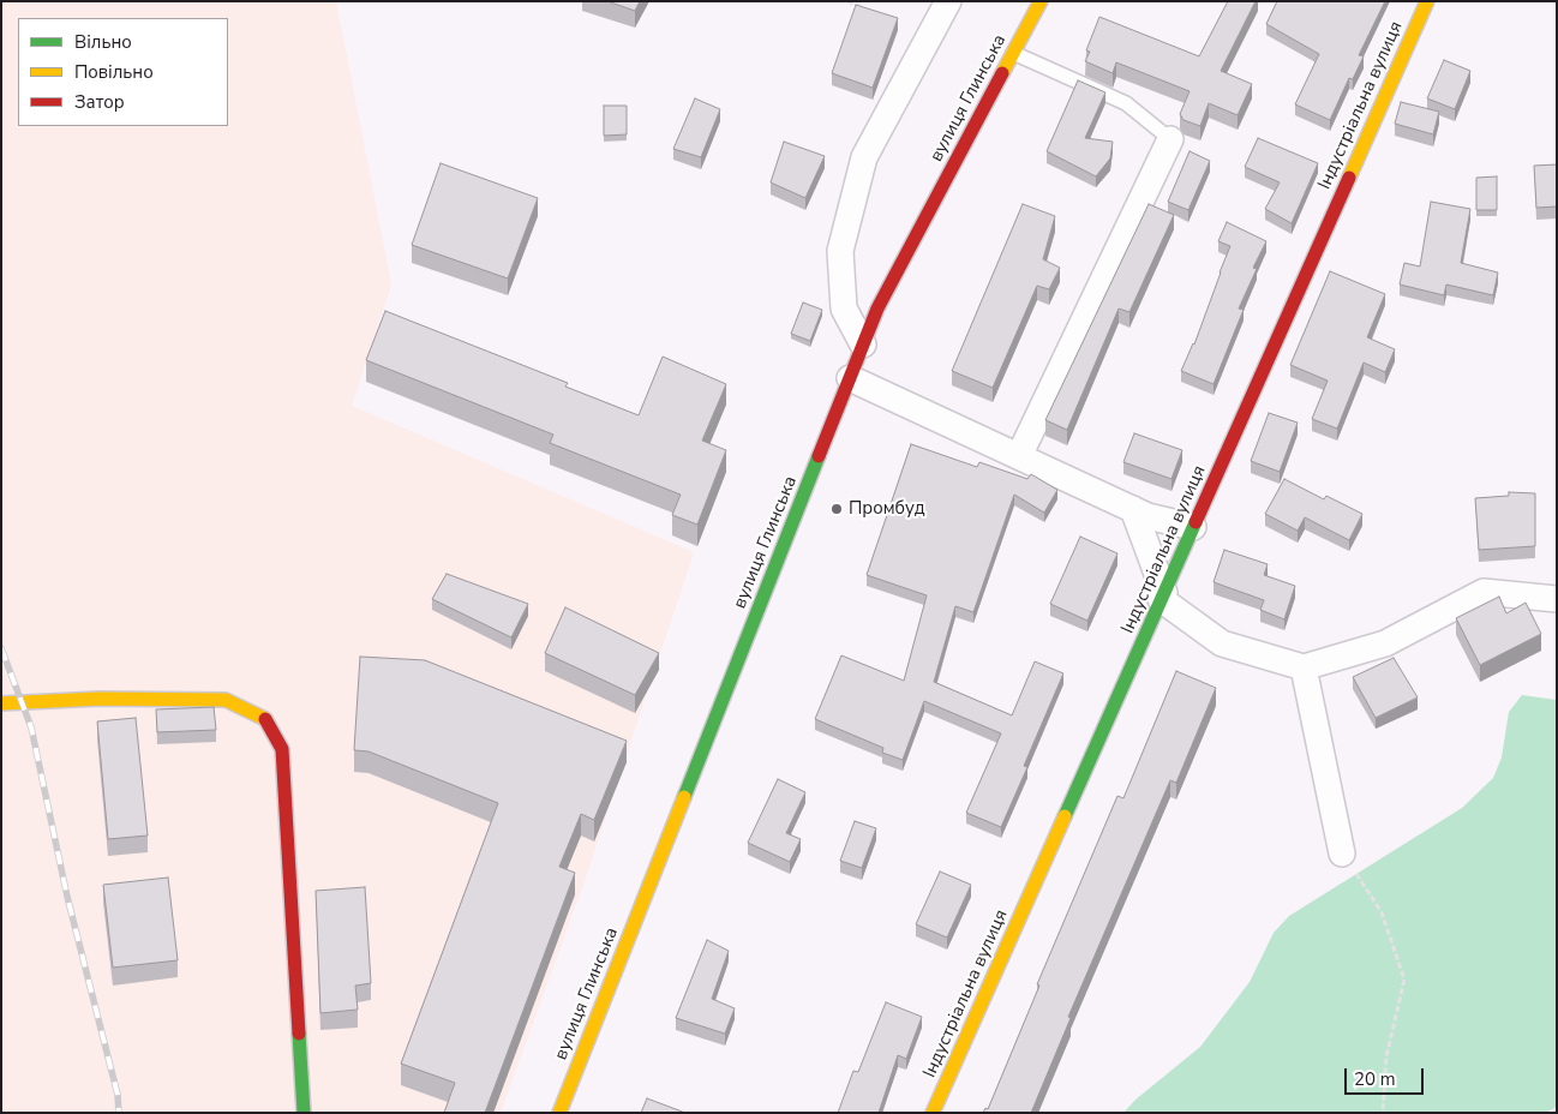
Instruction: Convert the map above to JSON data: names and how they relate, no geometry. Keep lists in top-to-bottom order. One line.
{"streets":{"street":["вулиця Глинська","Індустріальна вулиця"]},"places":["Промбуд"],"legend":["Вільно","Повільно","Затор"],"scale_bar":"20 m"}
